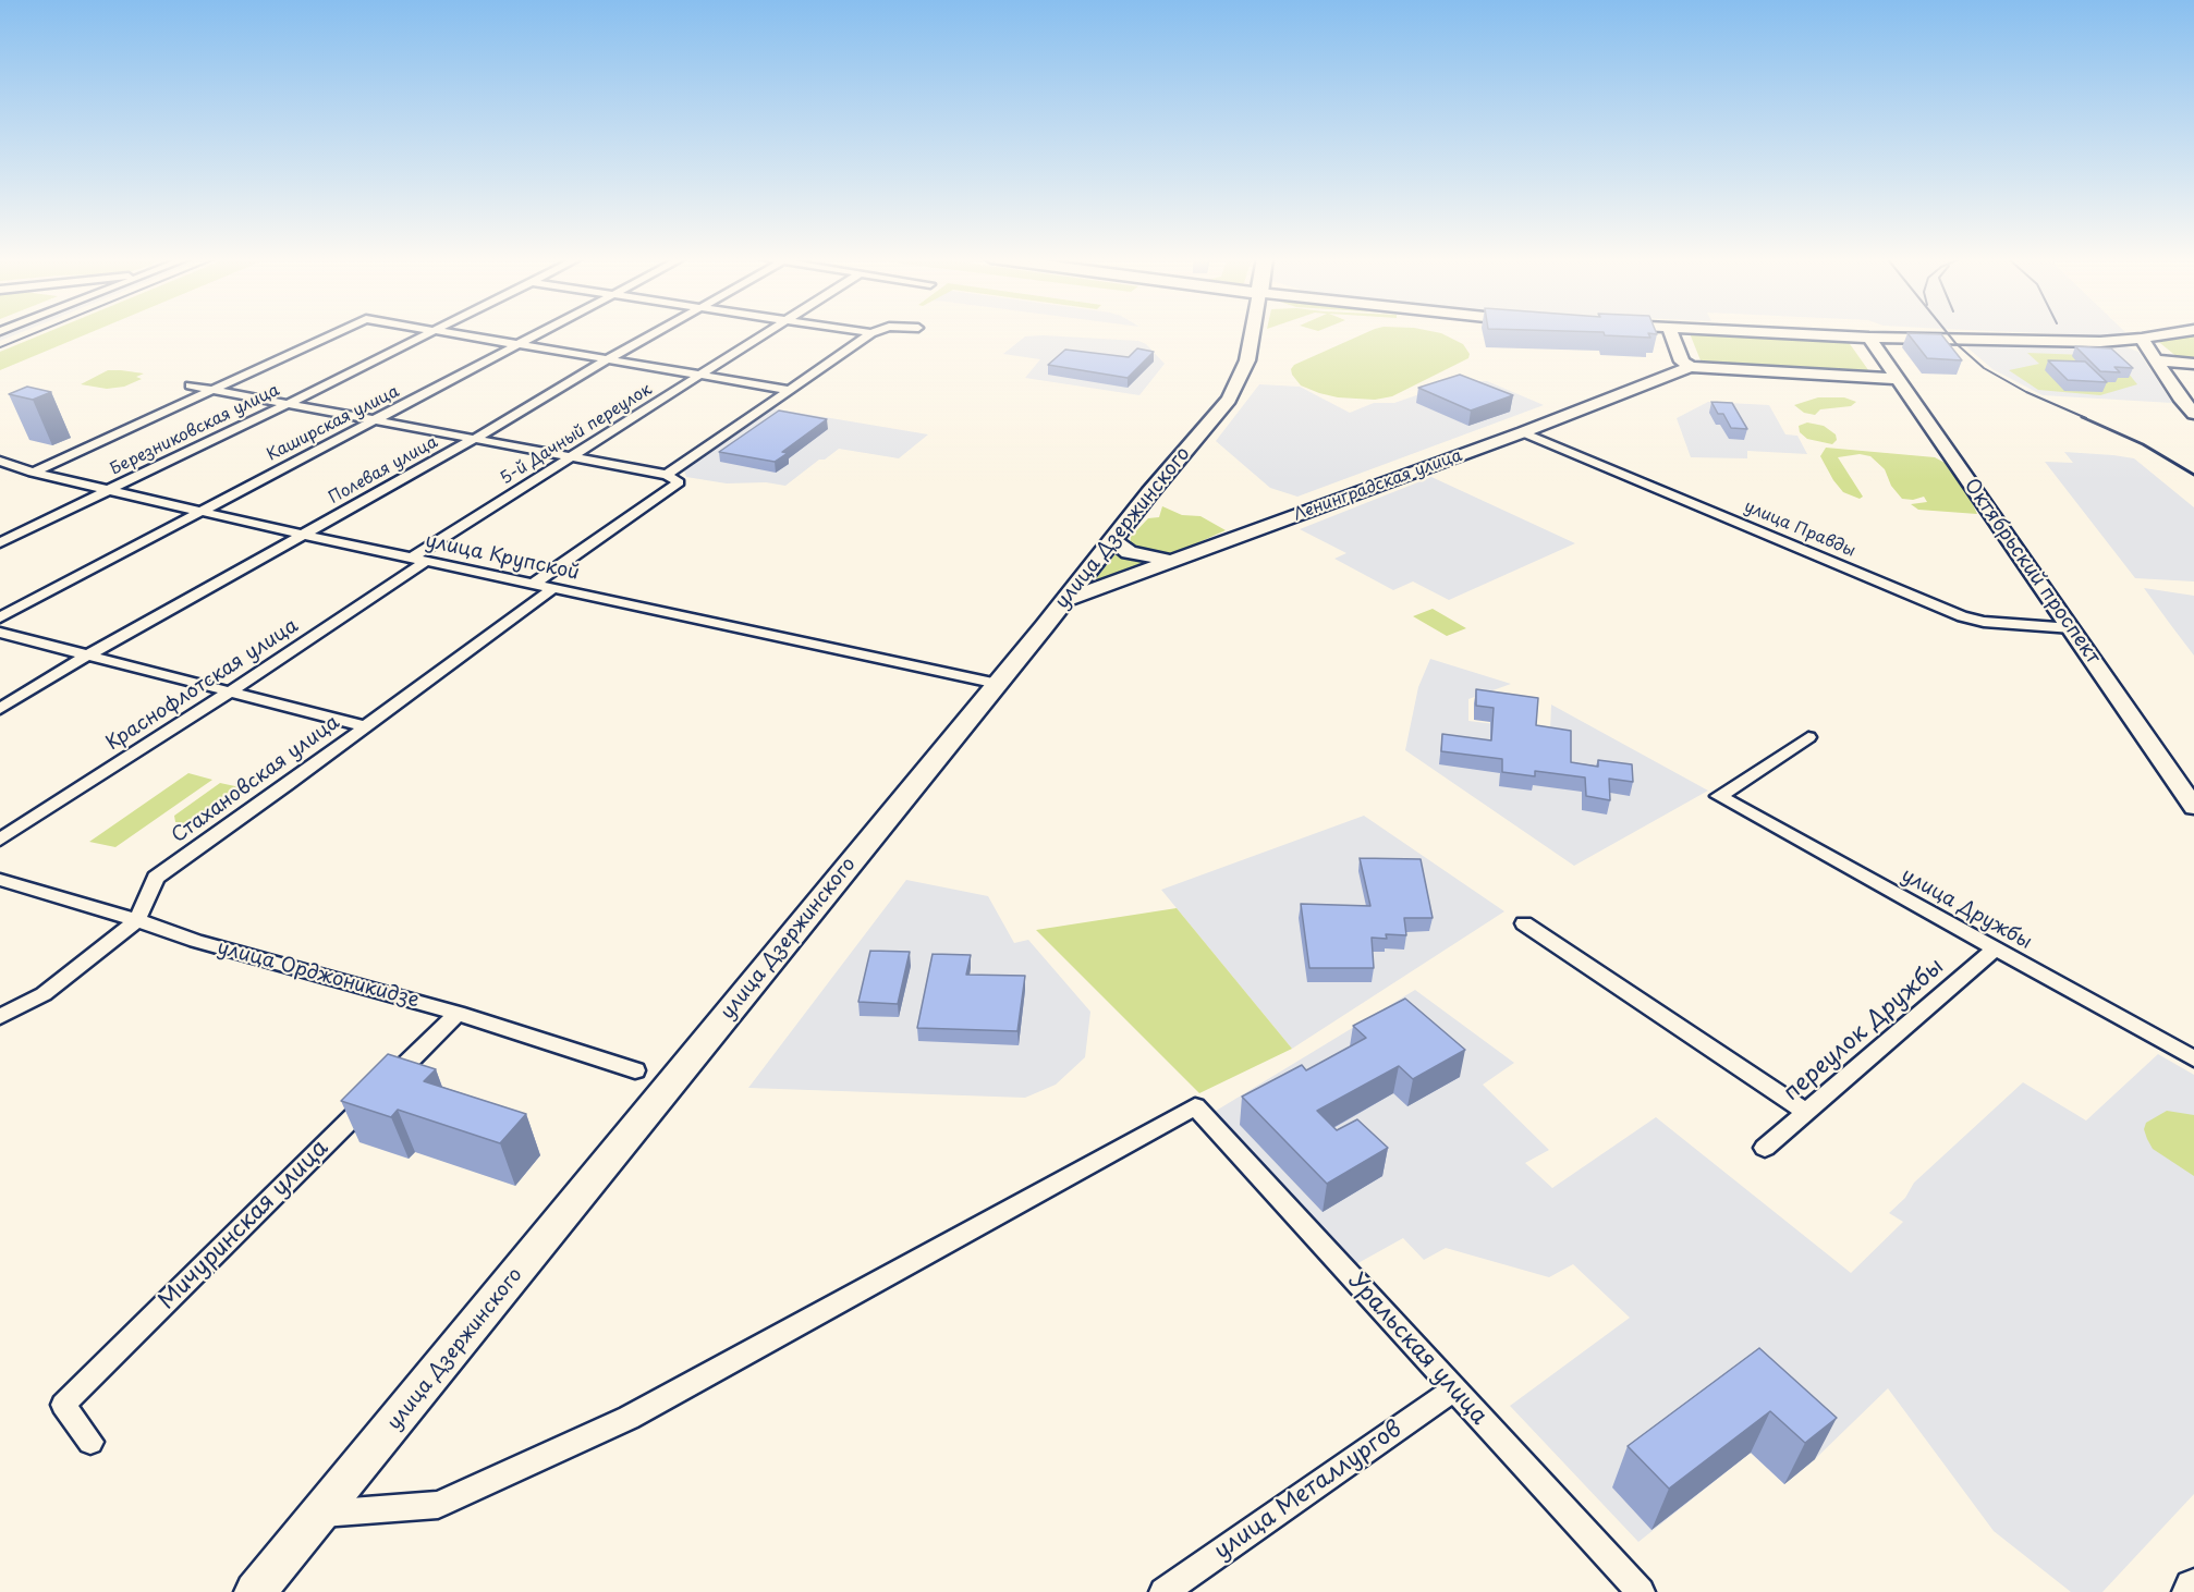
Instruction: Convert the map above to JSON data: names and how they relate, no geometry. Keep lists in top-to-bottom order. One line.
{"streets":{"main road":["Ленинградская улица","улица Дзержинского","Октябрьский проспект"],"street":["Каширская улица","Березниковская улица","5-й Дачный переулок","Полевая улица","улица Правды","улица Крупской","Краснофлотская улица","Стахановская улица","улица Дружбы","улица Орджоникидзе","переулок Дружбы","Мичуринская улица","Уральская улица","улица Металлургов"]},"crossings":[["Каширская улица","улица Крупской"],["Березниковская улица","улица Крупской"],["5-й Дачный переулок","улица Крупской"],["5-й Дачный переулок","Краснофлотская улица"],["Полевая улица","улица Крупской"],["Ленинградская улица","улица Дзержинского"],["Ленинградская улица","улица Правды"],["Ленинградская улица","Октябрьский проспект"],["улица Дзержинского","улица Крупской"],["улица Дзержинского","Уральская улица"],["улица Правды","Октябрьский проспект"],["улица Крупской","Краснофлотская улица"],["улица Крупской","Стахановская улица"],["Стахановская улица","улица Орджоникидзе"],["улица Дружбы","переулок Дружбы"],["улица Орджоникидзе","Мичуринская улица"],["Уральская улица","улица Металлургов"]]}
